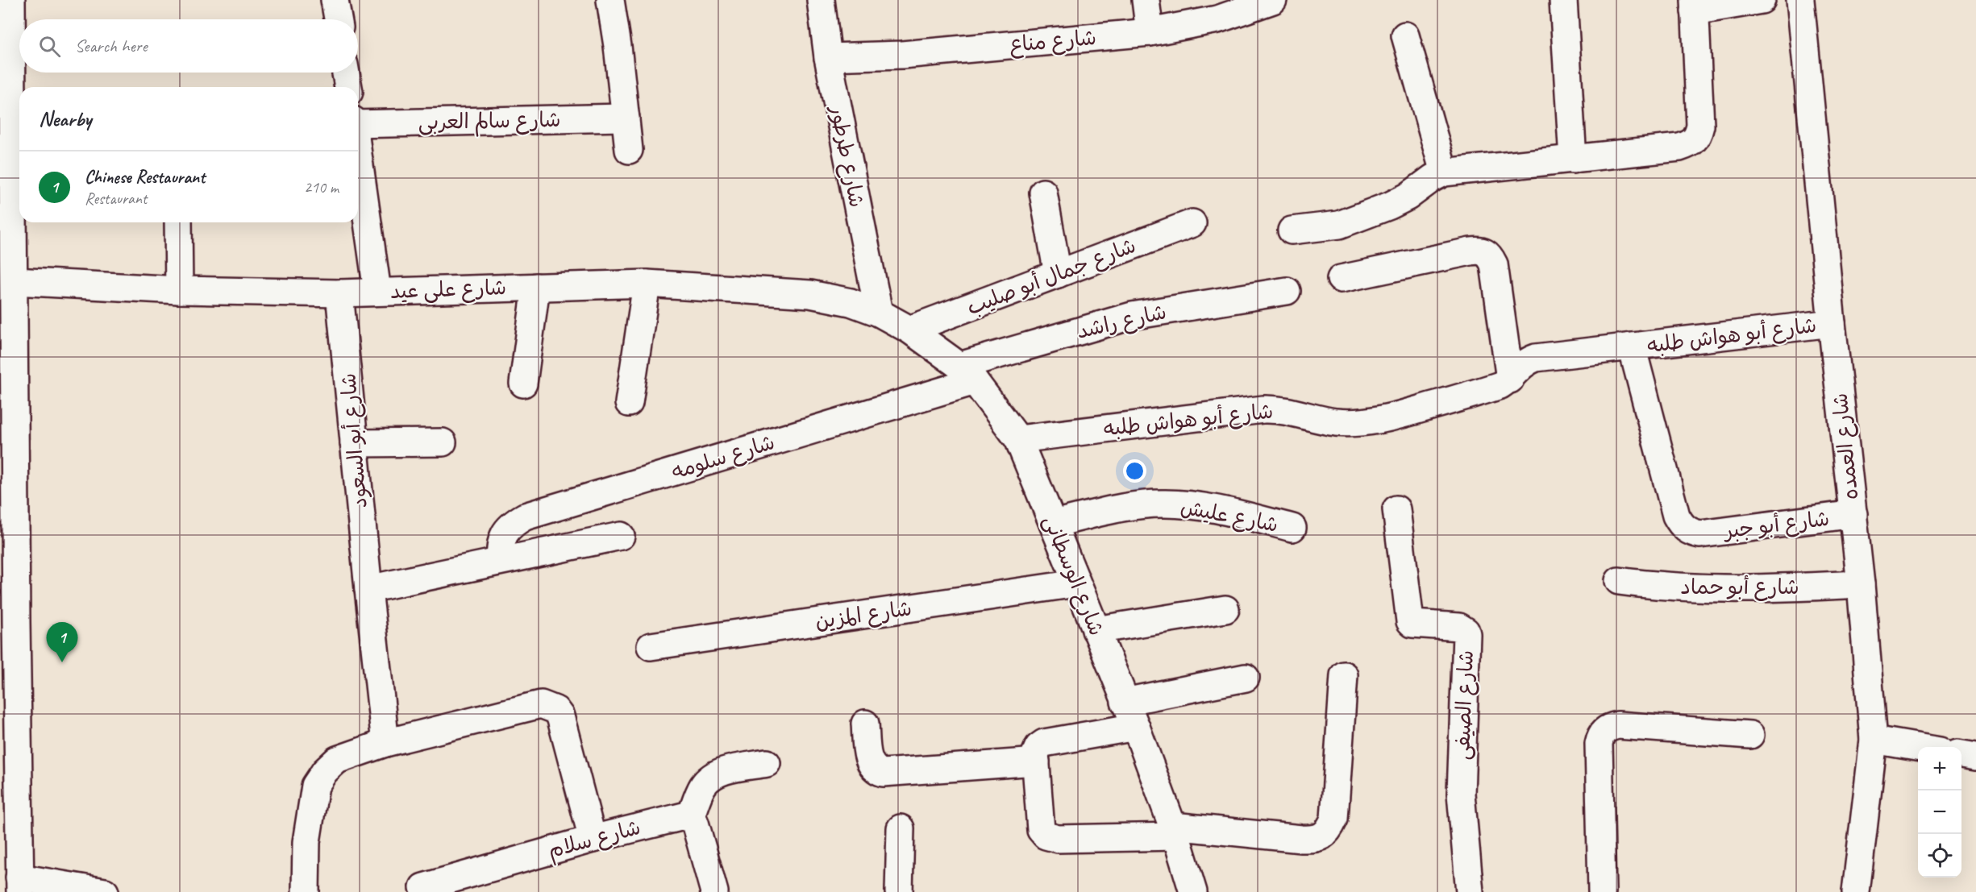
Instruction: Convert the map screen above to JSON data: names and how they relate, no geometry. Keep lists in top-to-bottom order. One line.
{"streets":{"street":["شارع مناع","شارع سالم العربى","شارع طرطور","شارع جمال أبو صليب","شارع على عيد","شارع راشد","شارع أبو هواش طلبه","شارع أبو السعود","شارع العمده","شارع سلومه","شارع عليش","شارع أبو جبر","شارع الوسطانى","شارع أبو حماد","شارع المزين","شارع الصيفى","شارع سلام"]},"crossings":[["شارع مناع","شارع طرطور"],["شارع طرطور","شارع على عيد"],["شارع طرطور","شارع الوسطانى"],["شارع جمال أبو صليب","شارع الوسطانى"],["شارع على عيد","شارع أبو السعود"],["شارع على عيد","شارع الوسطانى"],["شارع راشد","شارع سلومه"],["شارع راشد","شارع الوسطانى"],["شارع أبو هواش طلبه","شارع العمده"],["شارع أبو هواش طلبه","شارع أبو جبر"],["شارع أبو هواش طلبه","شارع الوسطانى"],["شارع العمده","شارع أبو جبر"],["شارع العمده","شارع أبو حماد"],["شارع سلومه","شارع الوسطانى"],["شارع عليش","شارع الوسطانى"],["شارع الوسطانى","شارع المزين"]],"page":{"search":"Search here","heading":"Nearby","list":[{"mark":"1","name":"Chinese Restaurant","note":"Restaurant","value":"210 m"}],"pins":"1","map_buttons":["+","−"]}}
